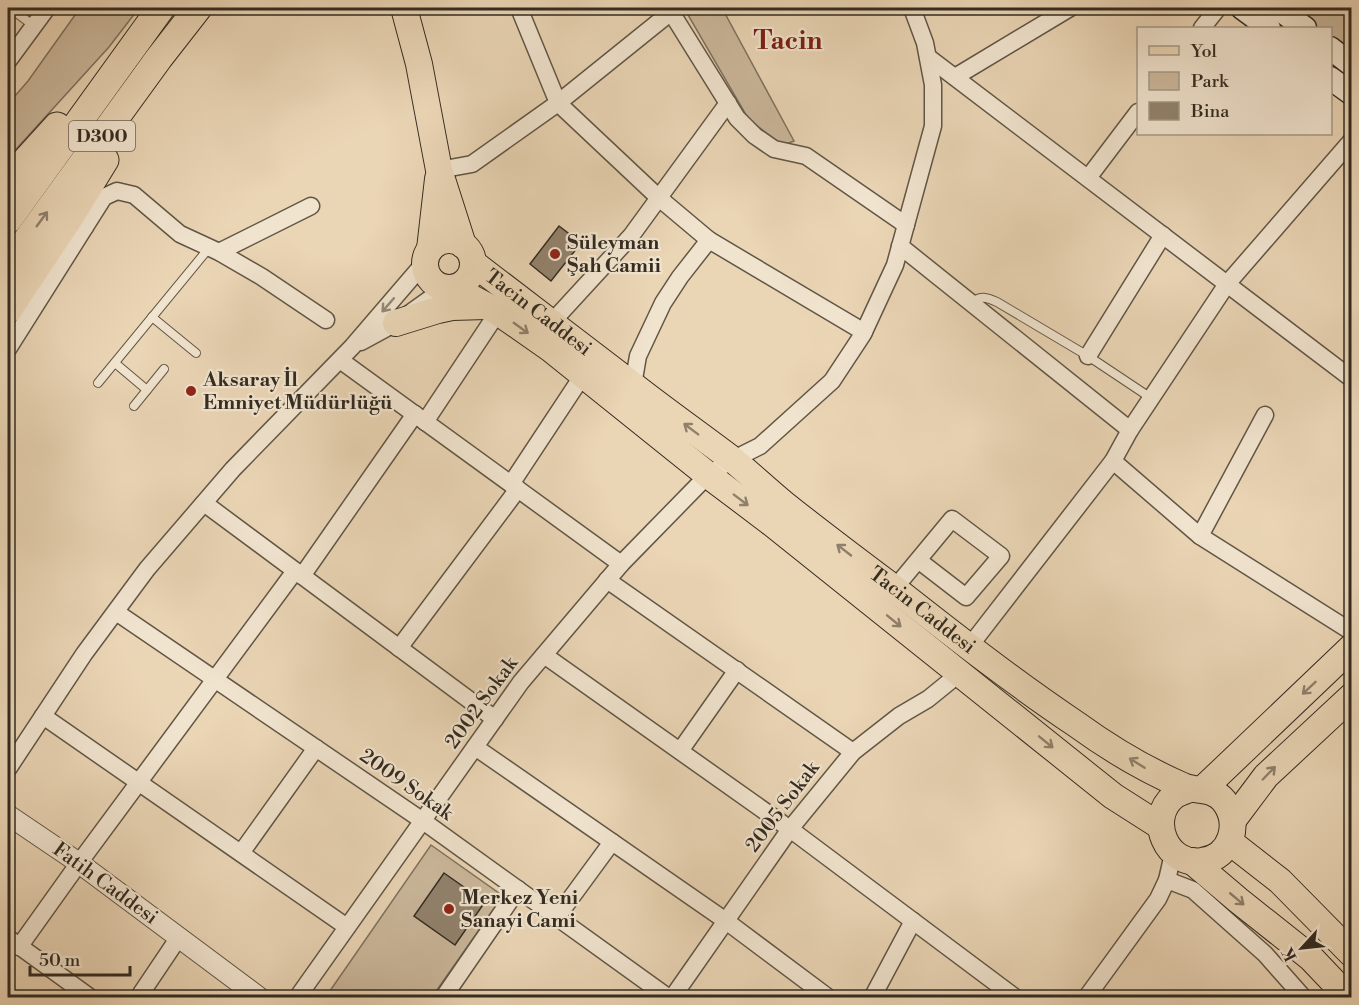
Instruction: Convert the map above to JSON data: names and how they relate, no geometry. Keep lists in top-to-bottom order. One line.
{"streets":{"highway":["D300"],"main road":["Tacin Caddesi"],"street":["2002 Sokak","2009 Sokak","2005 Sokak","Fatih Caddesi"]},"crossings":[["Tacin Caddesi","2002 Sokak"],["Tacin Caddesi","2005 Sokak"],["2002 Sokak","2009 Sokak"],["2009 Sokak","2005 Sokak"]],"districts":["Tacin"],"places":["Süleyman Şah Camii","Aksaray İl Emniyet Müdürlüğü","Merkez Yeni Sanayi Cami"],"legend":["Yol","Park","Bina"],"scale_bar":"50 m","north":"bottom left"}
